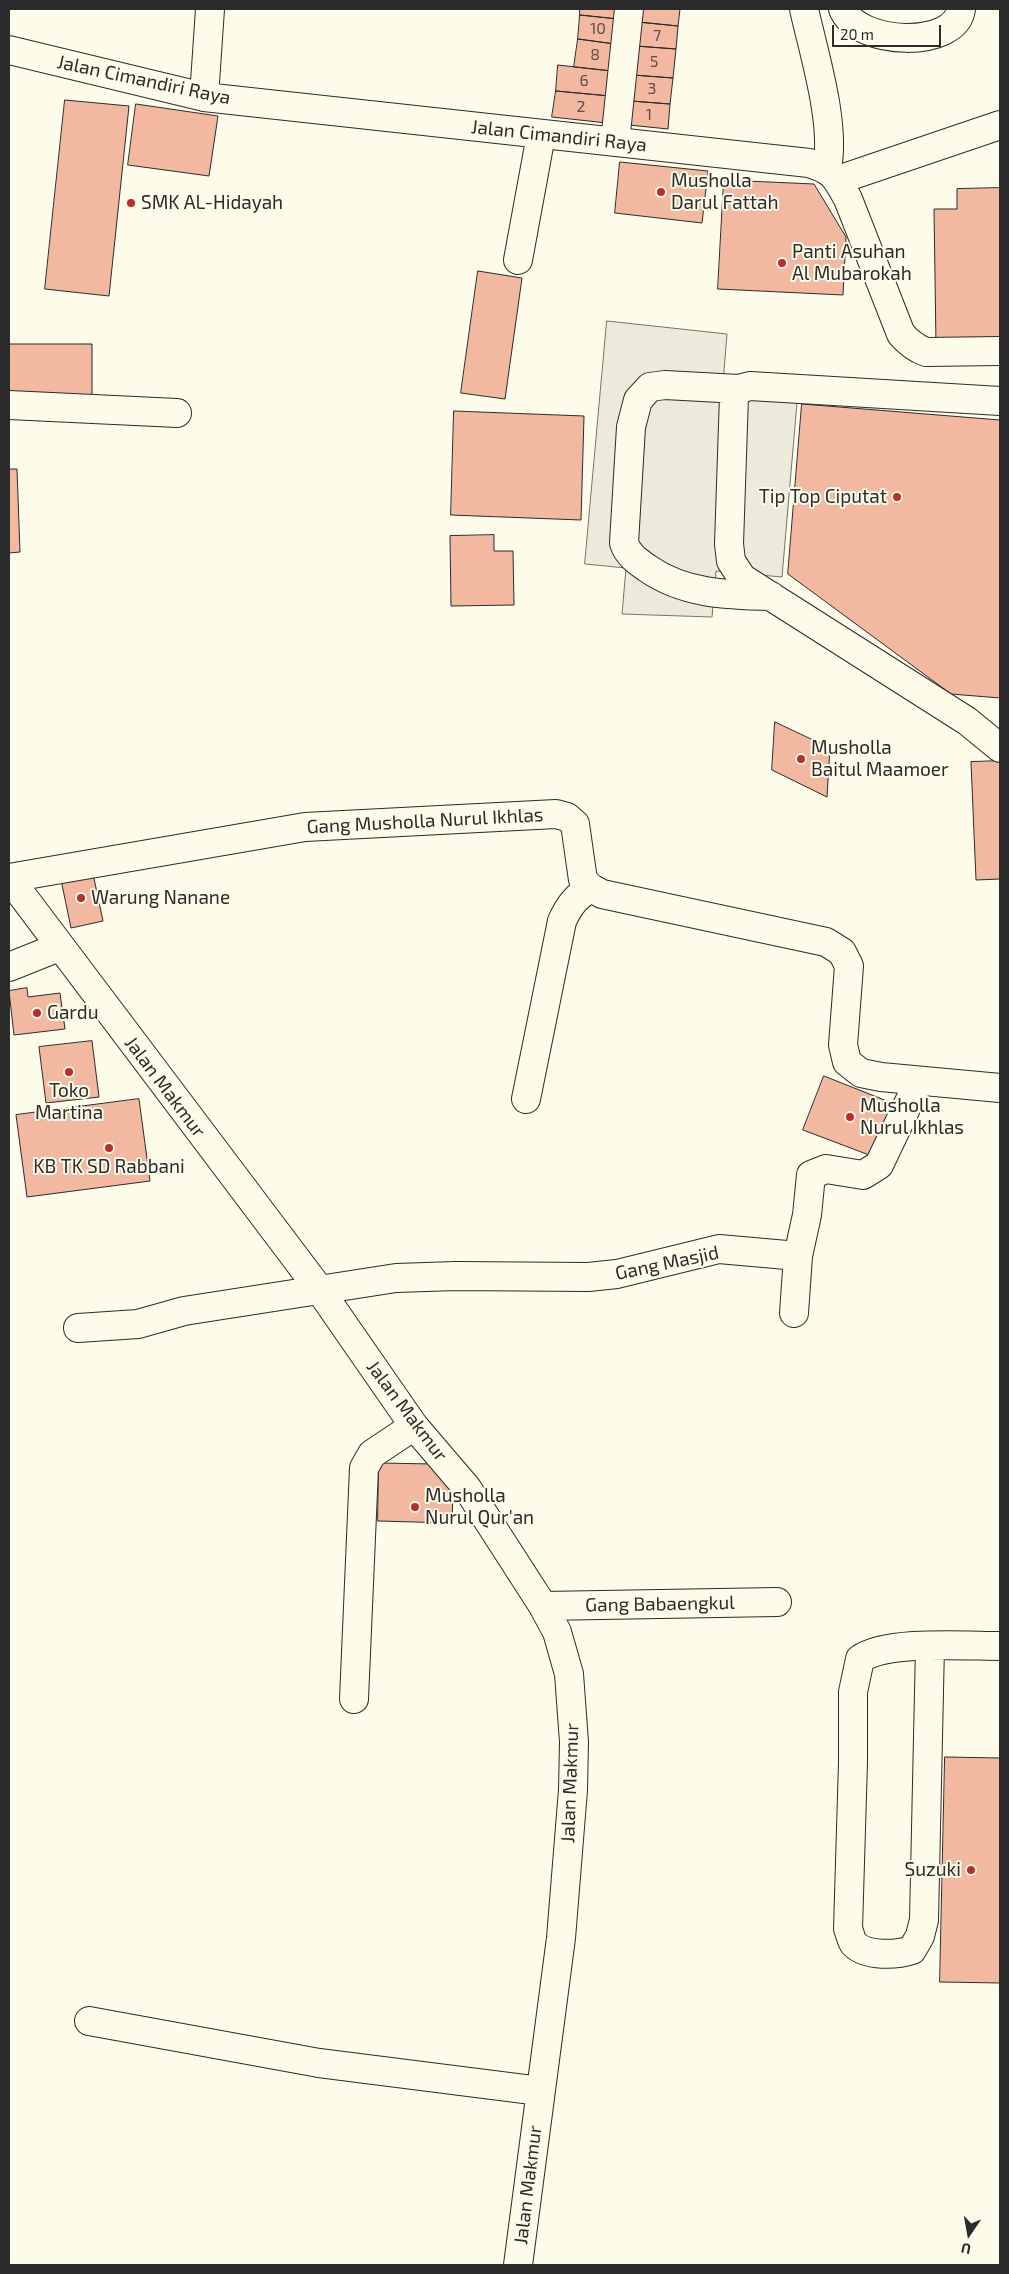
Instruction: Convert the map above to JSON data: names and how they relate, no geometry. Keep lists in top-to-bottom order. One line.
{"streets":{"street":["Jalan Cimandiri Raya","Gang Musholla Nurul Ikhlas","Jalan Makmur","Gang Masjid","Gang Babaengkul"]},"crossings":[["Gang Musholla Nurul Ikhlas","Jalan Makmur"],["Jalan Makmur","Gang Masjid"],["Jalan Makmur","Gang Babaengkul"]],"places":["Musholla Darul Fattah","SMK AL-Hidayah","Panti Asuhan Al Mubarokah","Tip Top Ciputat","Musholla Baitul Maamoer","Warung Nanane","Gardu","Toko Martina","Musholla Nurul Ikhlas","KB TK SD Rabbani","Musholla Nurul Qur'an","Suzuki"],"house_numbers":["10","7","8","5","6","3","2","1"],"scale_bar":"20 m","north":"bottom"}
